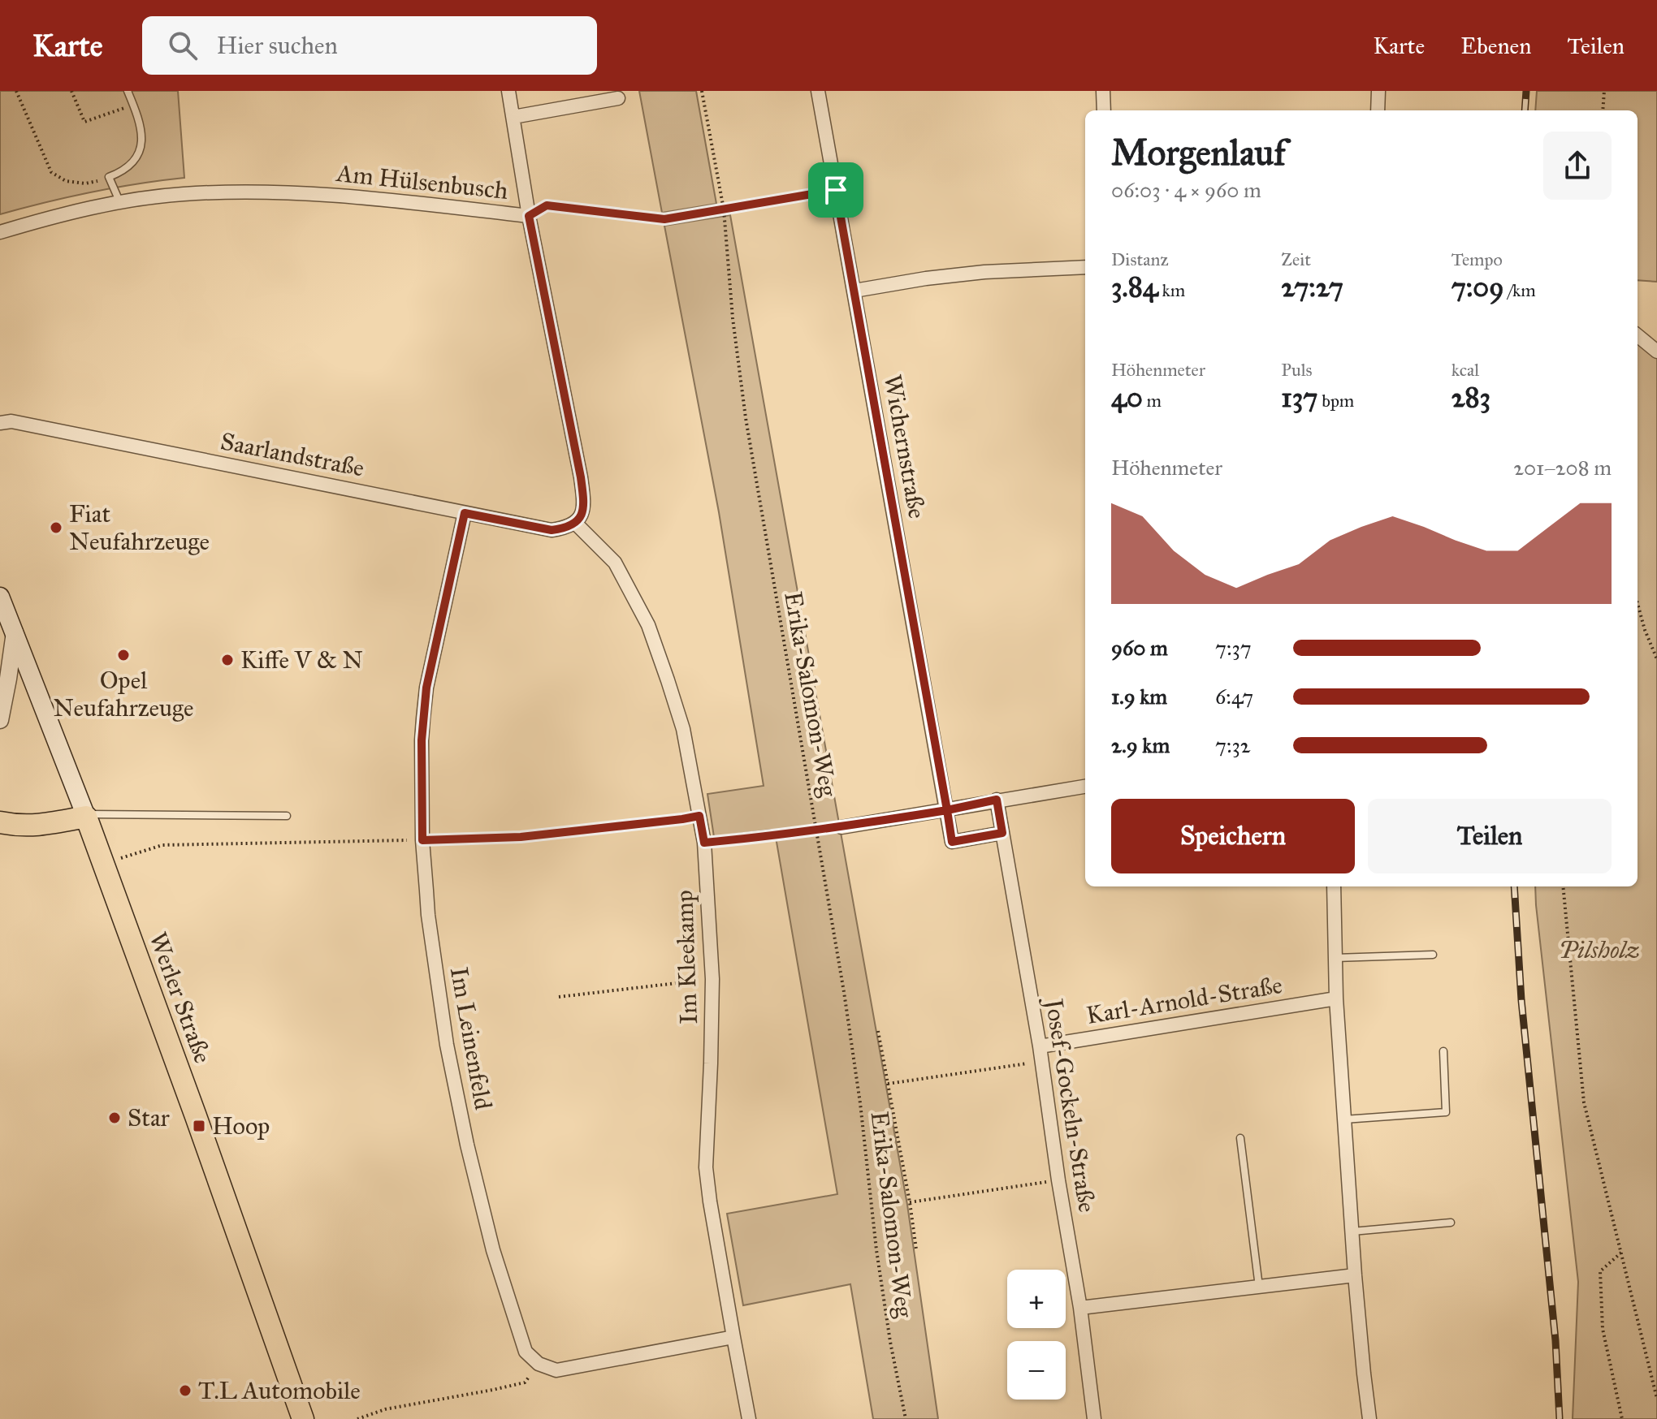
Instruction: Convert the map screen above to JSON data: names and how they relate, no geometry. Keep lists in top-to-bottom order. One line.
{"streets":{"main road":["Werler Straße"],"street":["Am Hülsenbusch","Wichernstraße","Saarlandstraße","Im Kleekamp","Karl-Arnold-Straße","Im Leinenfeld","Josef-Gockeln-Straße"],"path":["Erika-Salomon-Weg"]},"crossings":[["Am Hülsenbusch","Saarlandstraße"],["Am Hülsenbusch","Im Kleekamp"],["Wichernstraße","Josef-Gockeln-Straße"],["Saarlandstraße","Im Kleekamp"],["Saarlandstraße","Im Leinenfeld"],["Karl-Arnold-Straße","Josef-Gockeln-Straße"]],"parks":["Pilsholz"],"places":{"other":["Fiat Neufahrzeuge","Opel Neufahrzeuge","Kiffe V & N","Star","T.L Automobile"],"transit":["Hoop"]},"page":{"header":"Karte","search":"Hier suchen","nav":["Karte","Ebenen","Teilen"],"heading":["Morgenlauf","06:03 · 4 × 960 m"],"stats":[["Distanz","3.84 km"],["Zeit","27:27"],["Tempo","7:09 /km"],["Höhenmeter","40 m"],["Puls","137 bpm"],["kcal","283"]],"chart":["Höhenmeter","201–208 m"],"list":[{"name":"960 m","note":"7:37"},{"name":"1.9 km","note":"6:47"},{"name":"2.9 km","note":"7:32"}],"buttons":["Speichern","Teilen"],"map_buttons":["+","−"]}}
